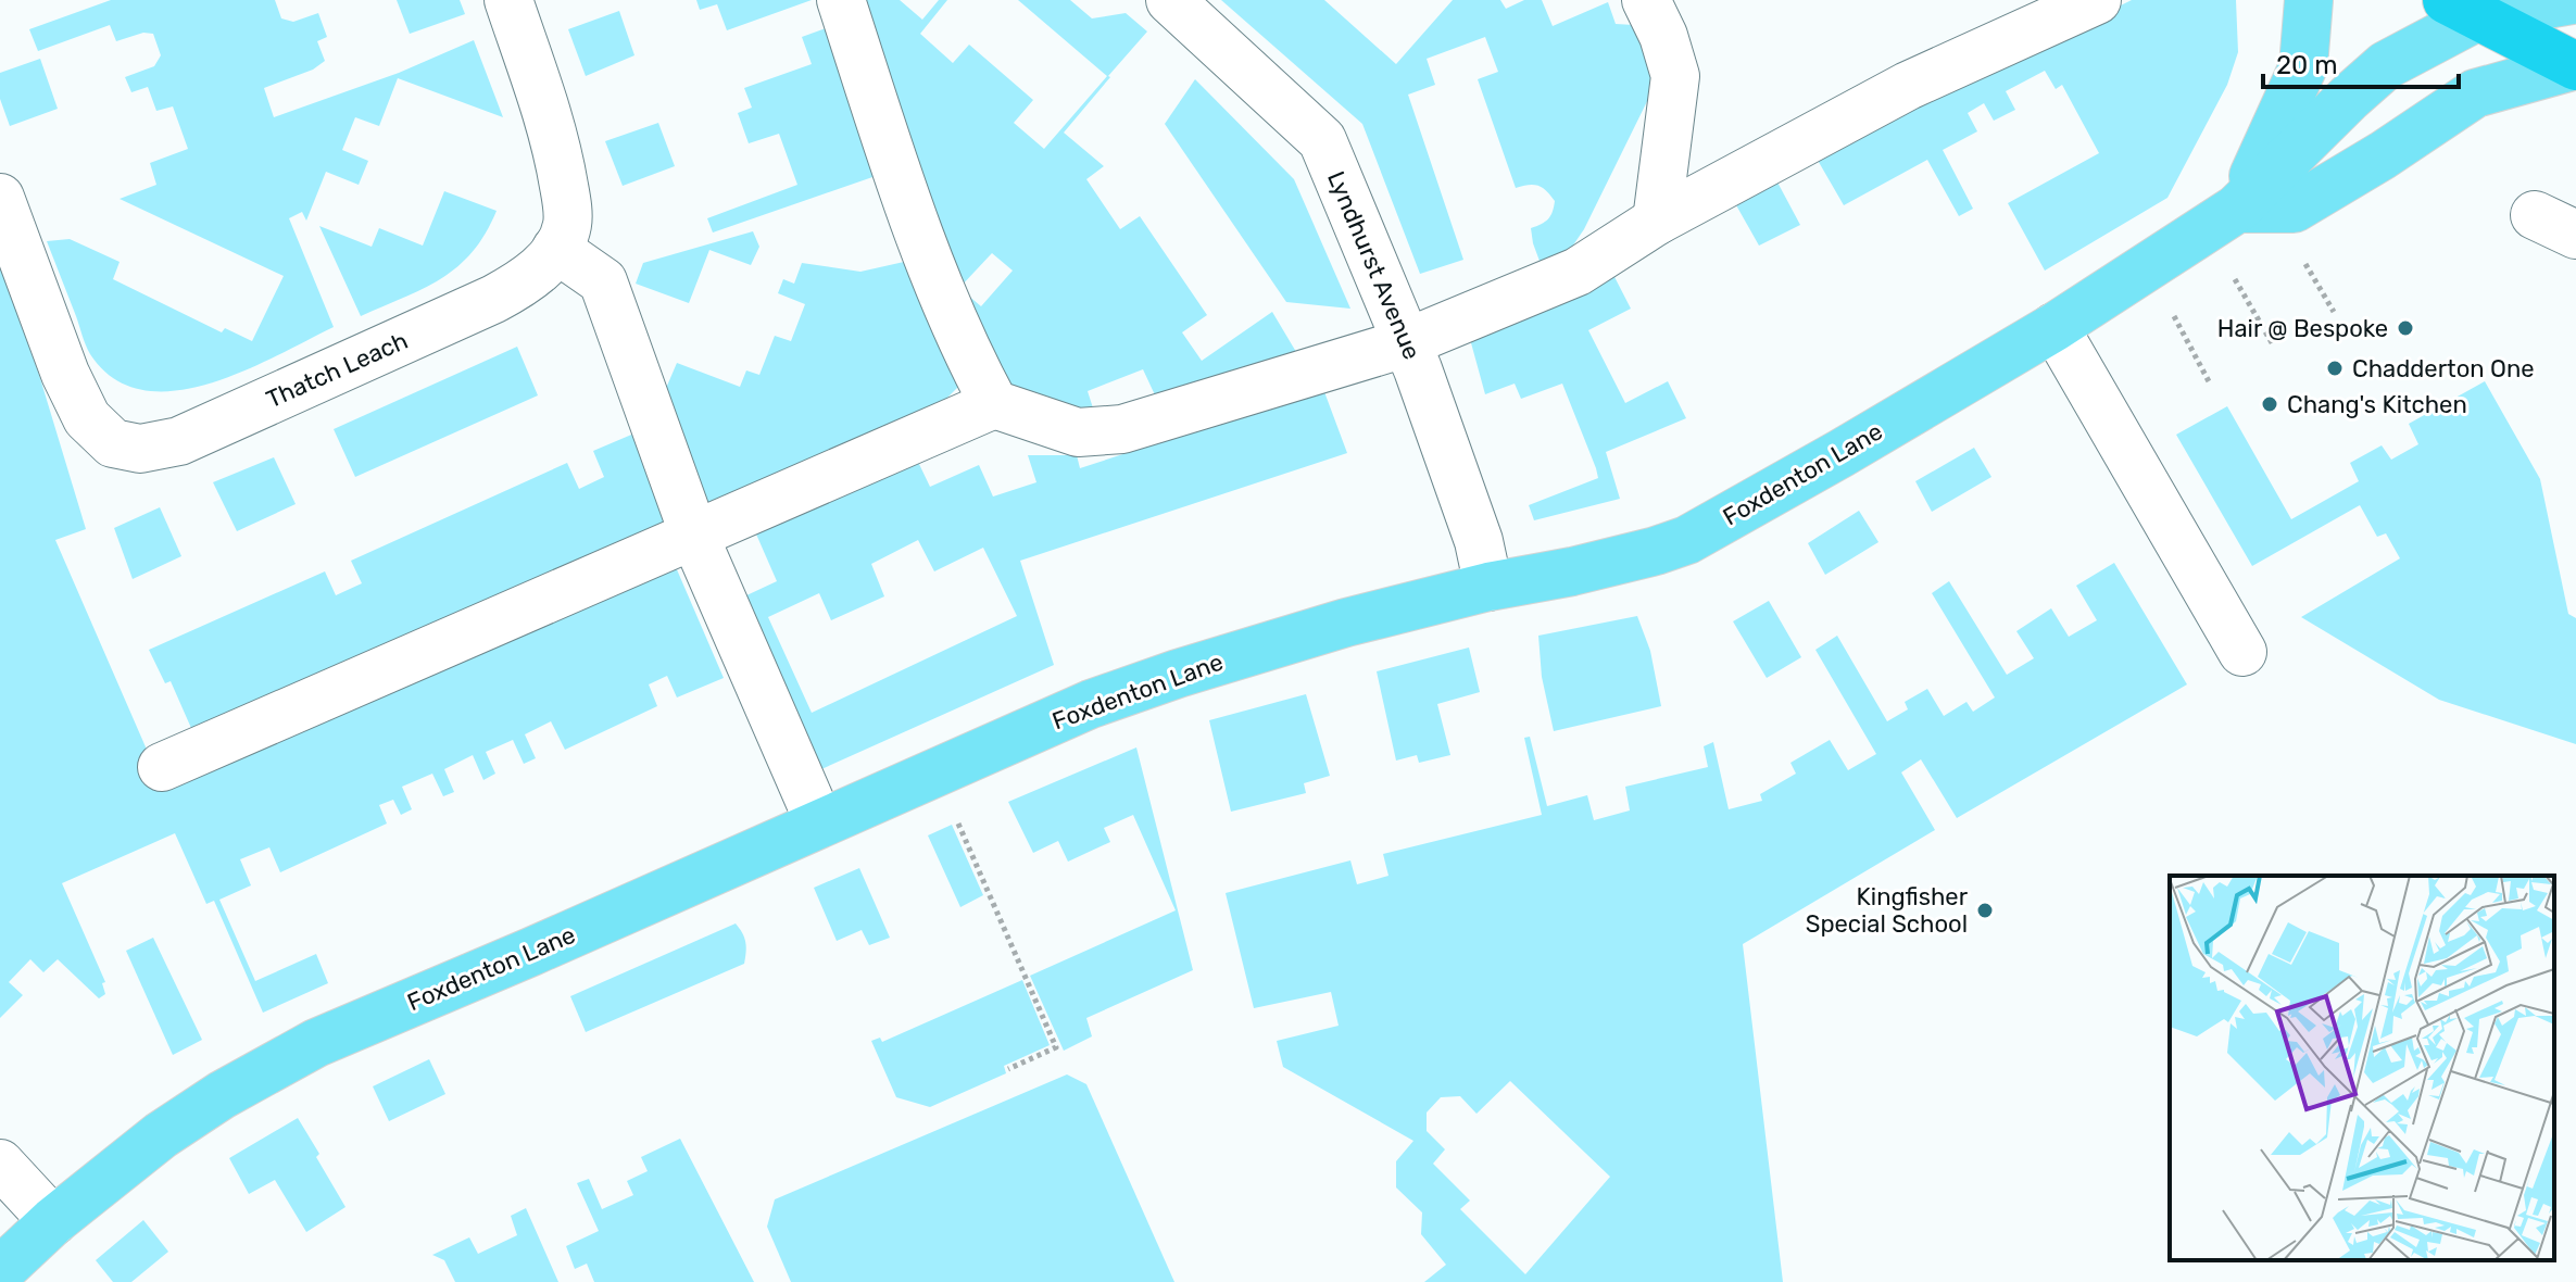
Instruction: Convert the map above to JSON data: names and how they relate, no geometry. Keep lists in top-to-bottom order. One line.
{"streets":{"main road":["Foxdenton Lane"],"street":["Lyndhurst Avenue","Thatch Leach"]},"crossings":[["Lyndhurst Avenue","Foxdenton Lane"]],"places":["Hair @ Bespoke","Chadderton One","Chang's Kitchen","Kingfisher Special School"],"scale_bar":"20 m"}
